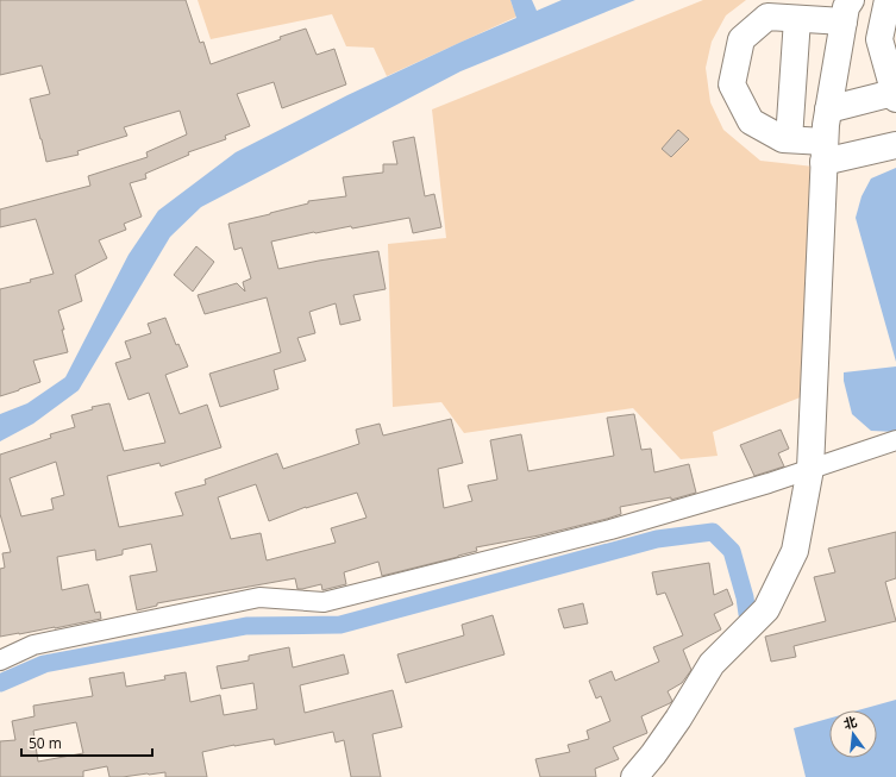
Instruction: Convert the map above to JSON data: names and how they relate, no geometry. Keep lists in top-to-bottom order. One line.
{"scale_bar":"50 m","north":"top"}
